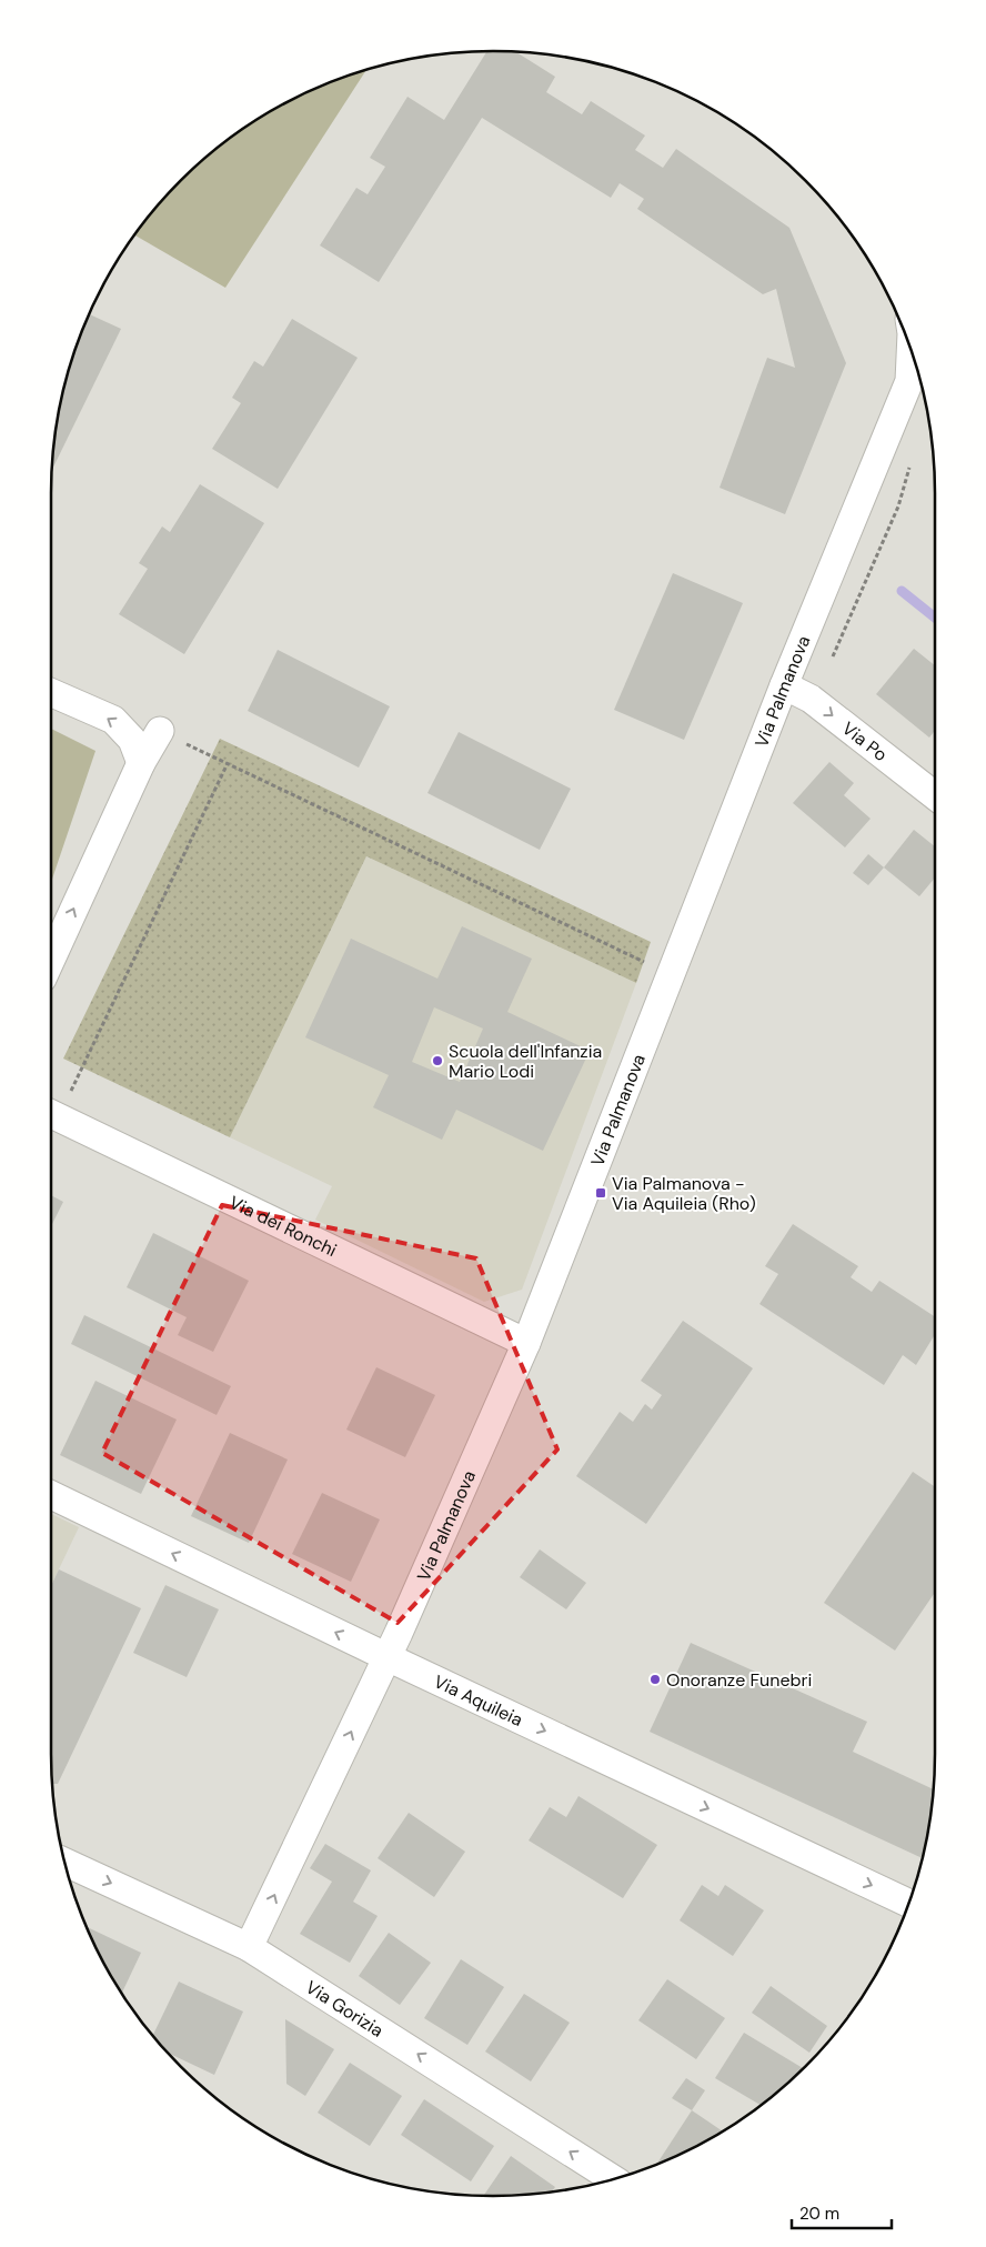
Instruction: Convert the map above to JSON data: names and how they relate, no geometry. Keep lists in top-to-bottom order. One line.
{"streets":{"street":["Via Palmanova","Via Po","Via dei Ronchi","Via Aquileia","Via Gorizia"]},"crossings":[["Via Palmanova","Via Po"],["Via Palmanova","Via dei Ronchi"],["Via Palmanova","Via Aquileia"],["Via Palmanova","Via Gorizia"]],"one_way":["Via Po"],"places":{"other":["Scuola dell'Infanzia Mario Lodi","Onoranze Funebri"],"transit":["Via Palmanova - Via Aquileia (Rho)"]},"scale_bar":"20 m"}
